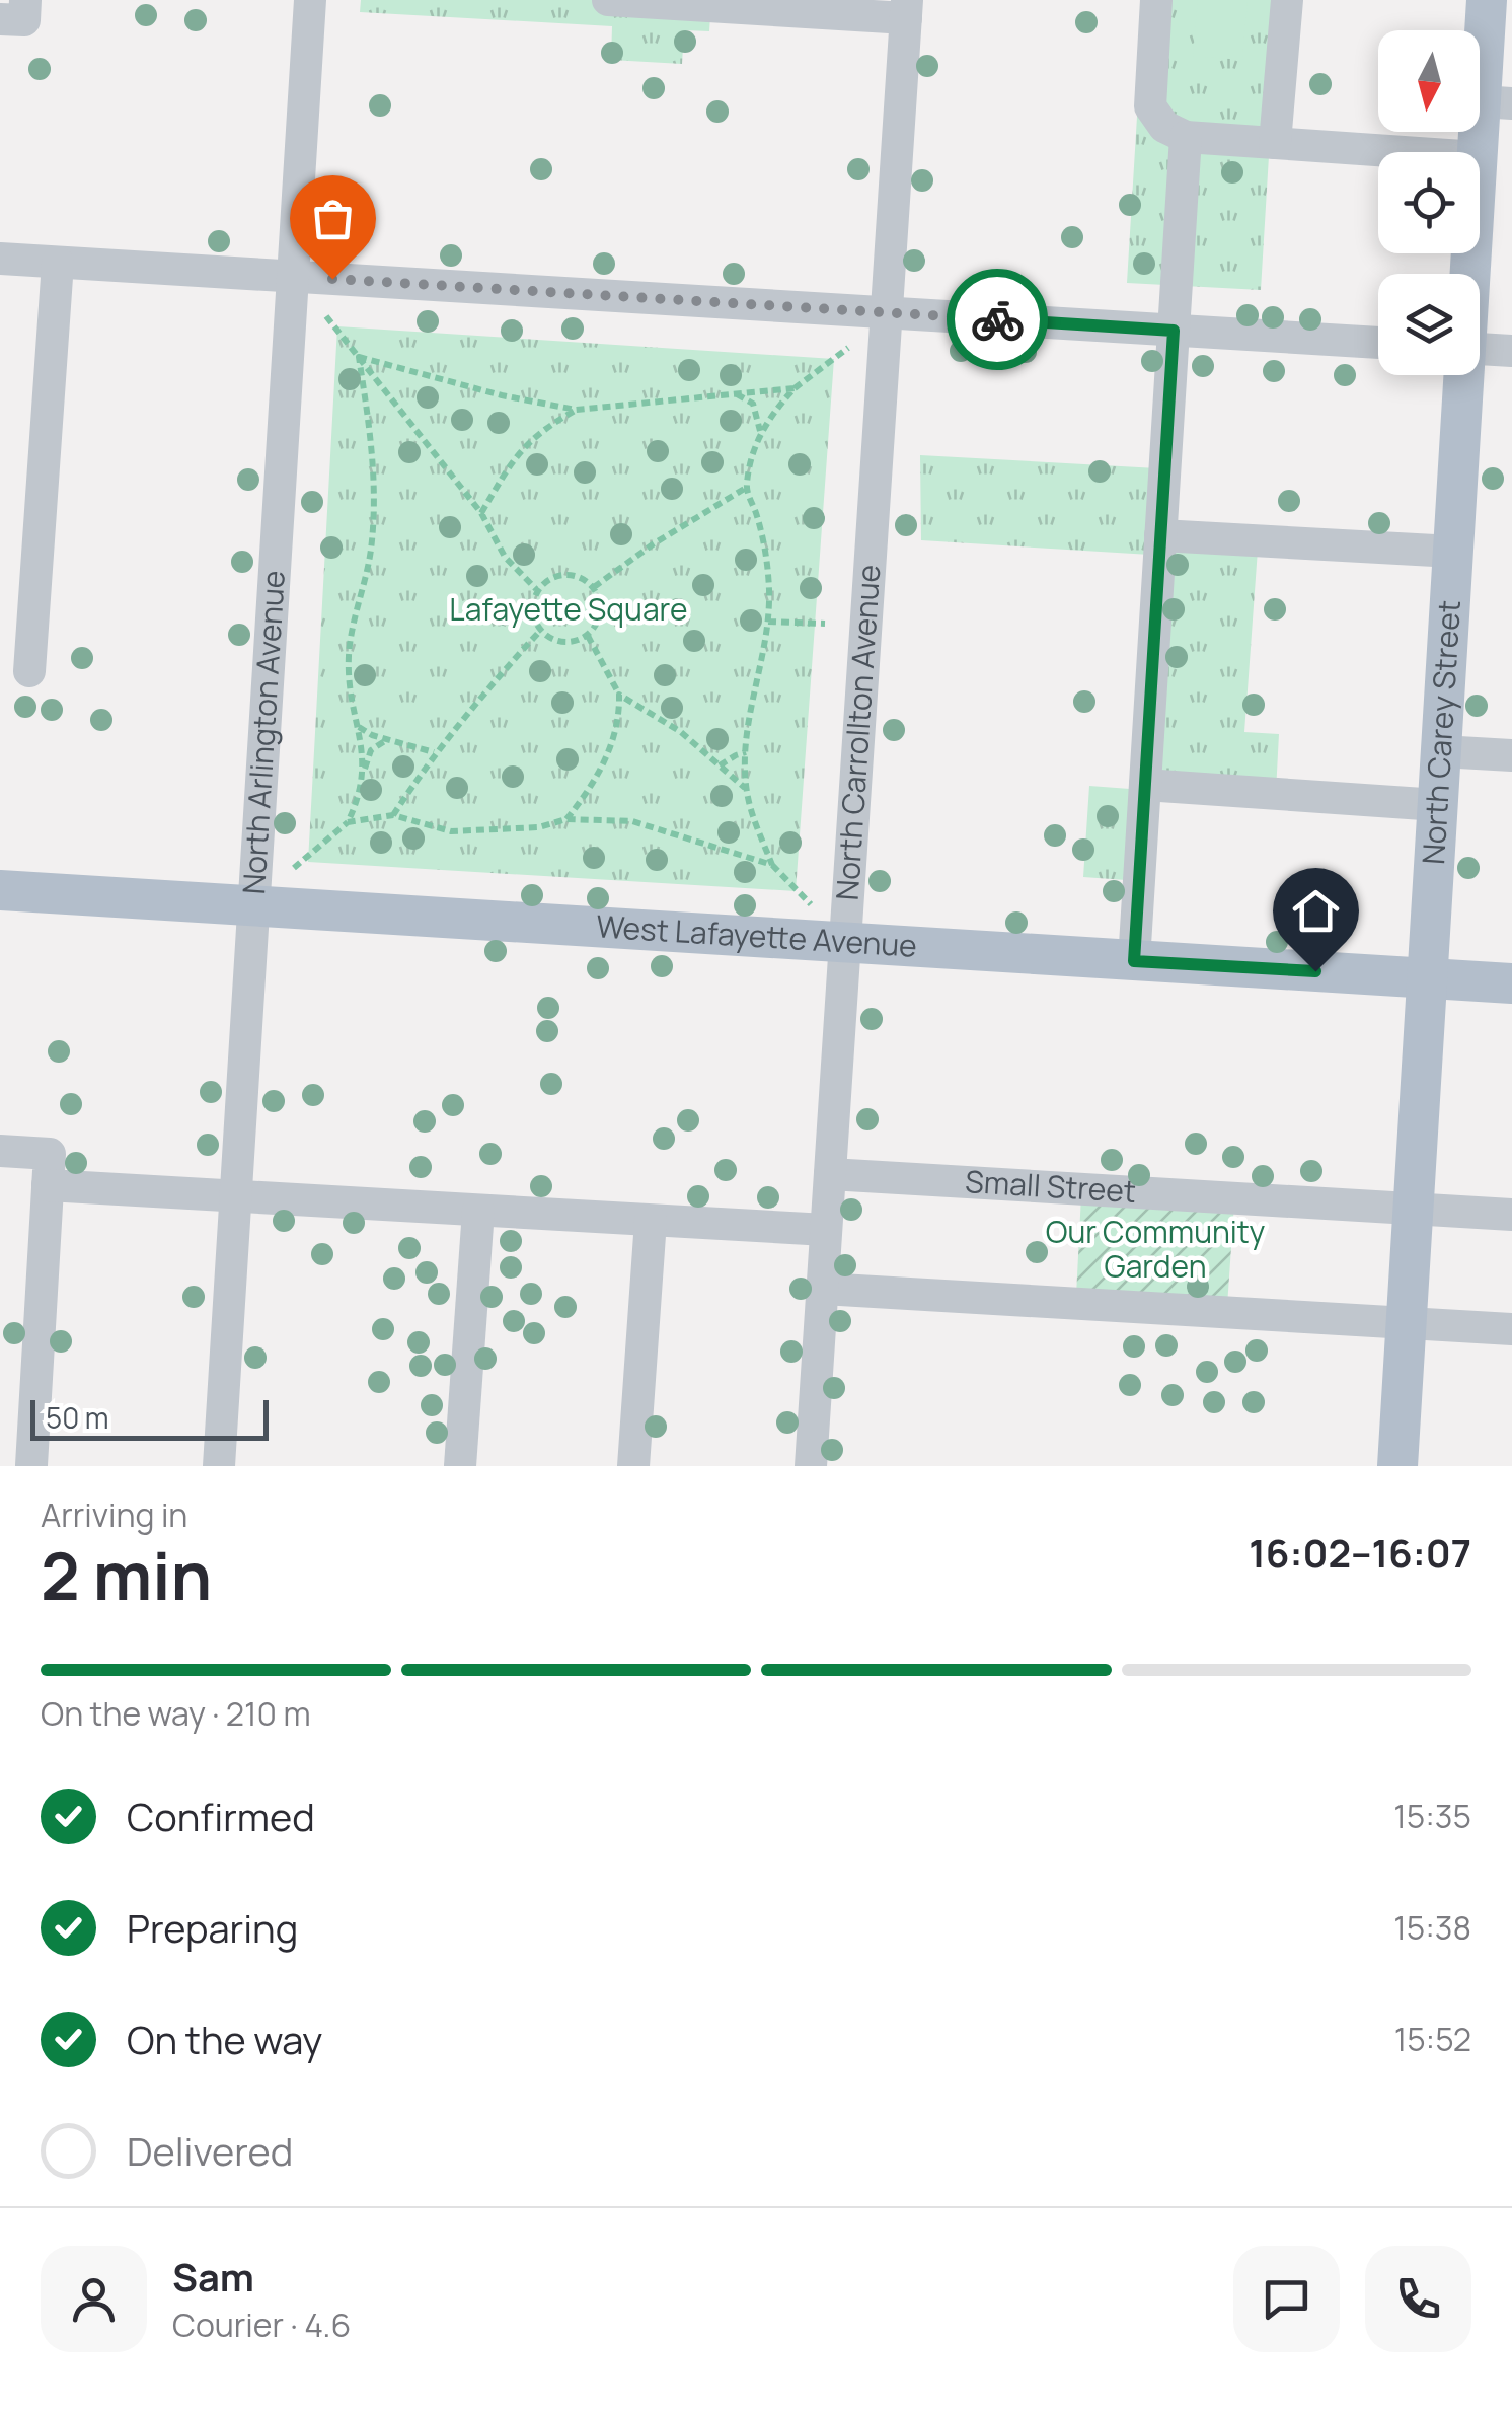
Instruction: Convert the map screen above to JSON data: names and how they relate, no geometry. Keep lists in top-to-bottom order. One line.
{"streets":{"main road":["North Carey Street","West Lafayette Avenue"],"street":["North Arlington Avenue","North Carrollton Avenue","Small Street"]},"crossings":[["North Arlington Avenue","West Lafayette Avenue"],["North Carrollton Avenue","West Lafayette Avenue"],["North Carrollton Avenue","Small Street"],["North Carey Street","West Lafayette Avenue"],["North Carey Street","Small Street"]],"parks":["Lafayette Square","Our Community Garden"],"scale_bar":"50 m","north":"bottom","page":{"scale":"50 m","heading":["2 min","Arriving in","16:02–16:07"],"panel":["Sam","Courier · 4.6"],"bar":"On the way · 210 m","list":[["Confirmed","15:35"],["Preparing","15:38"],["On the way","15:52"],"Delivered"]}}
